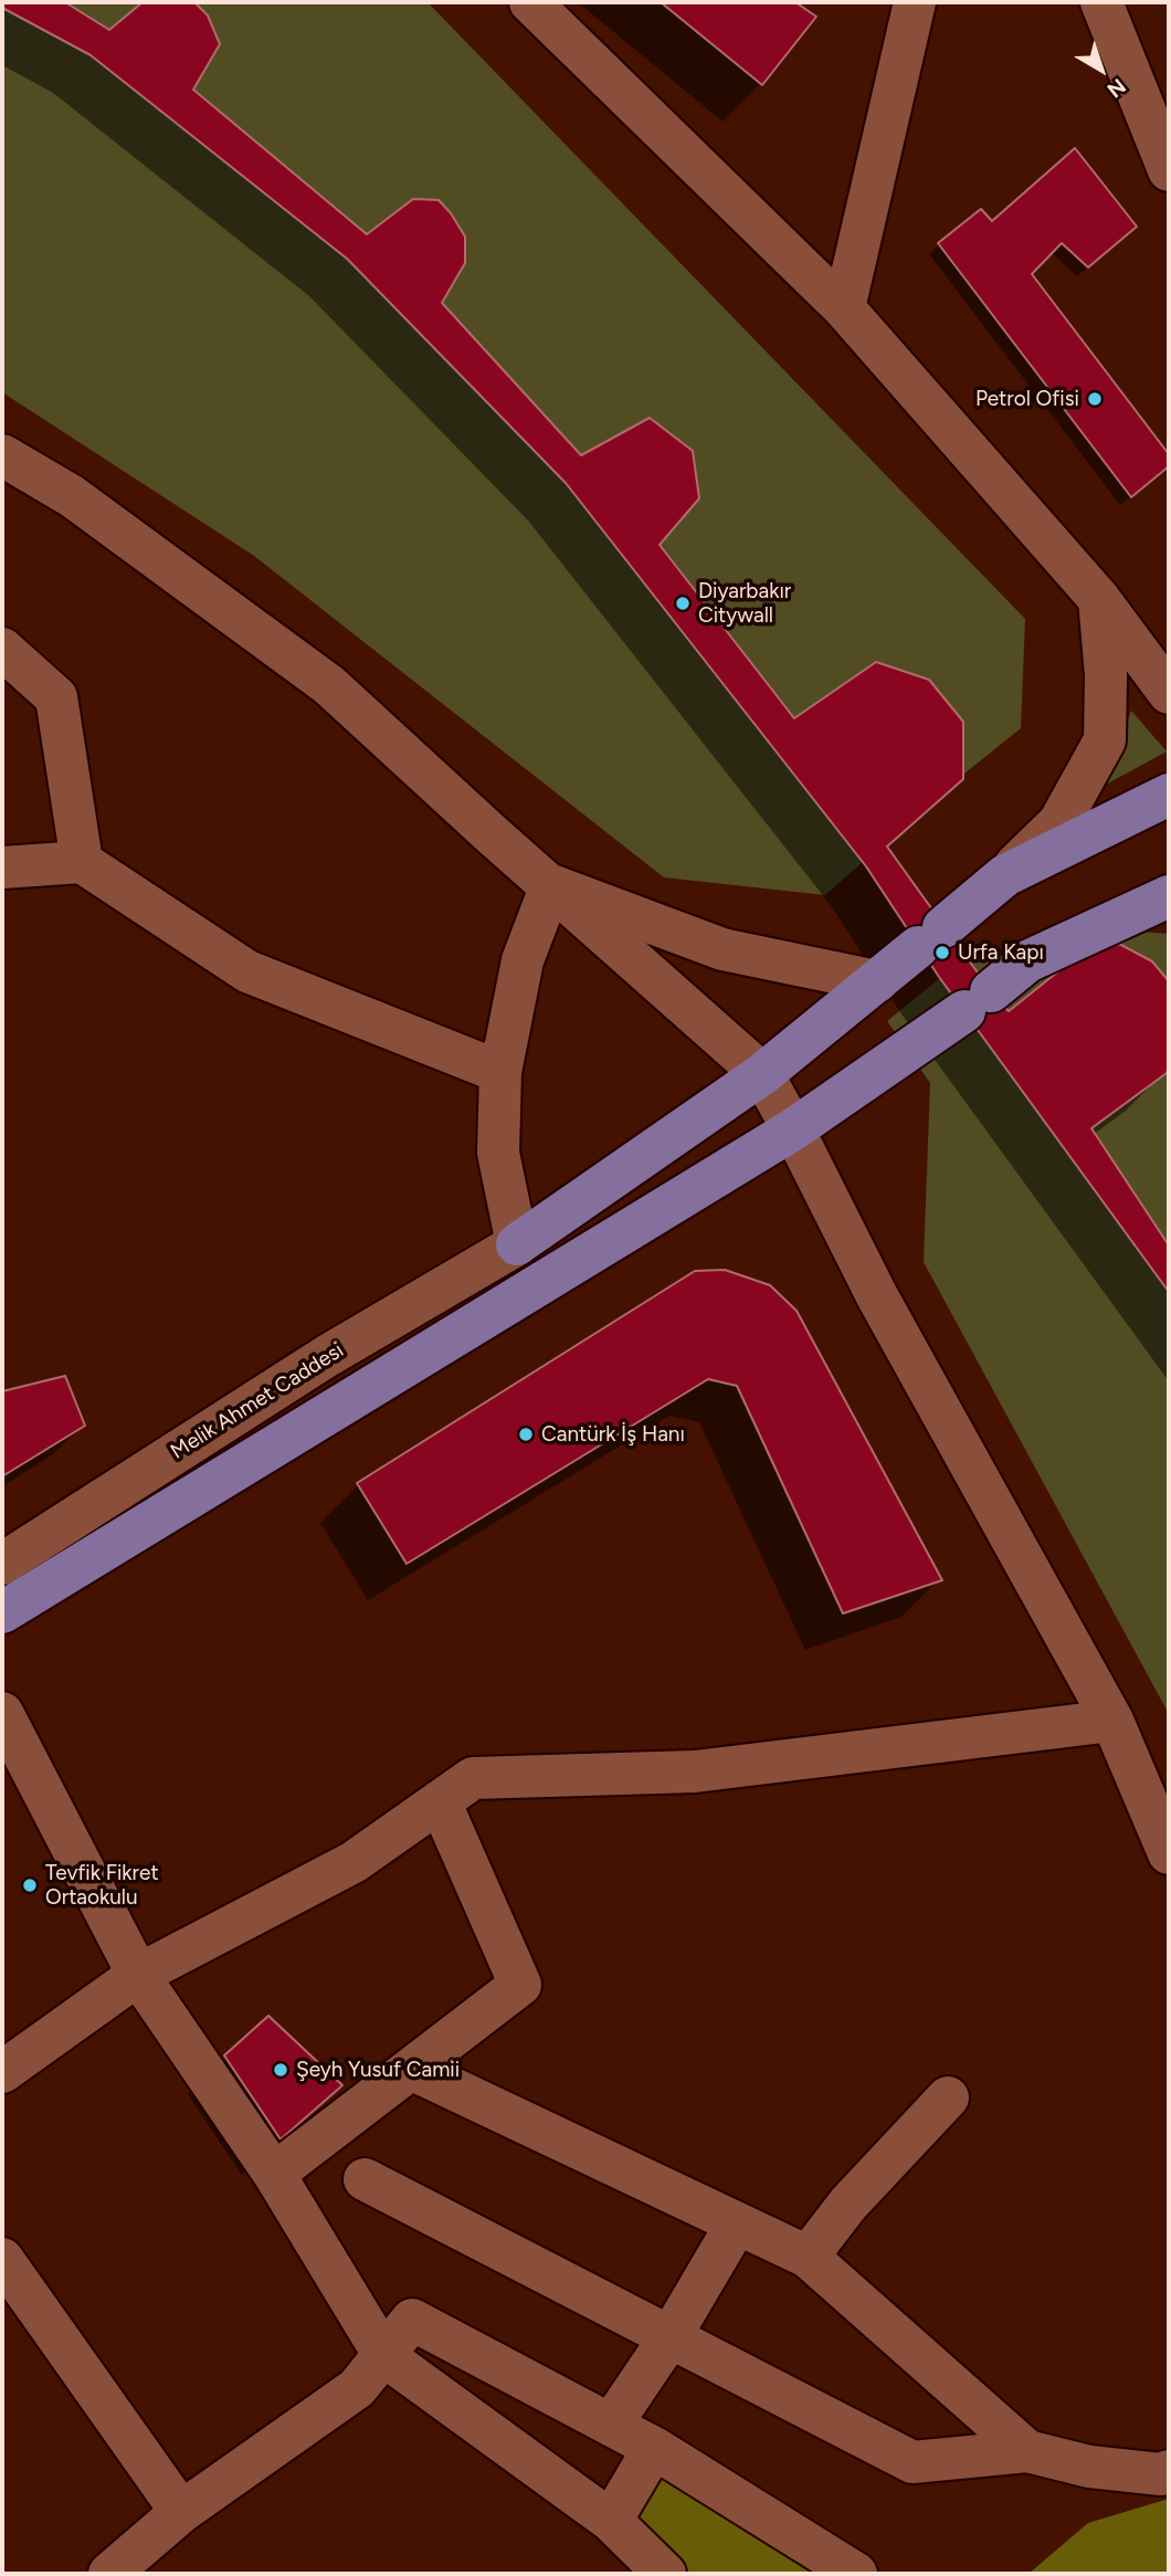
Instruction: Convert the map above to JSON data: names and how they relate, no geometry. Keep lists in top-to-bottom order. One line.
{"streets":{"street":["Melik Ahmet Caddesi"]},"places":["Petrol Ofisi","Diyarbakır Citywall","Urfa Kapı","Cantürk İş Hanı","Tevfik Fikret Ortaokulu","Şeyh Yusuf Camii"],"north":"bottom right"}
